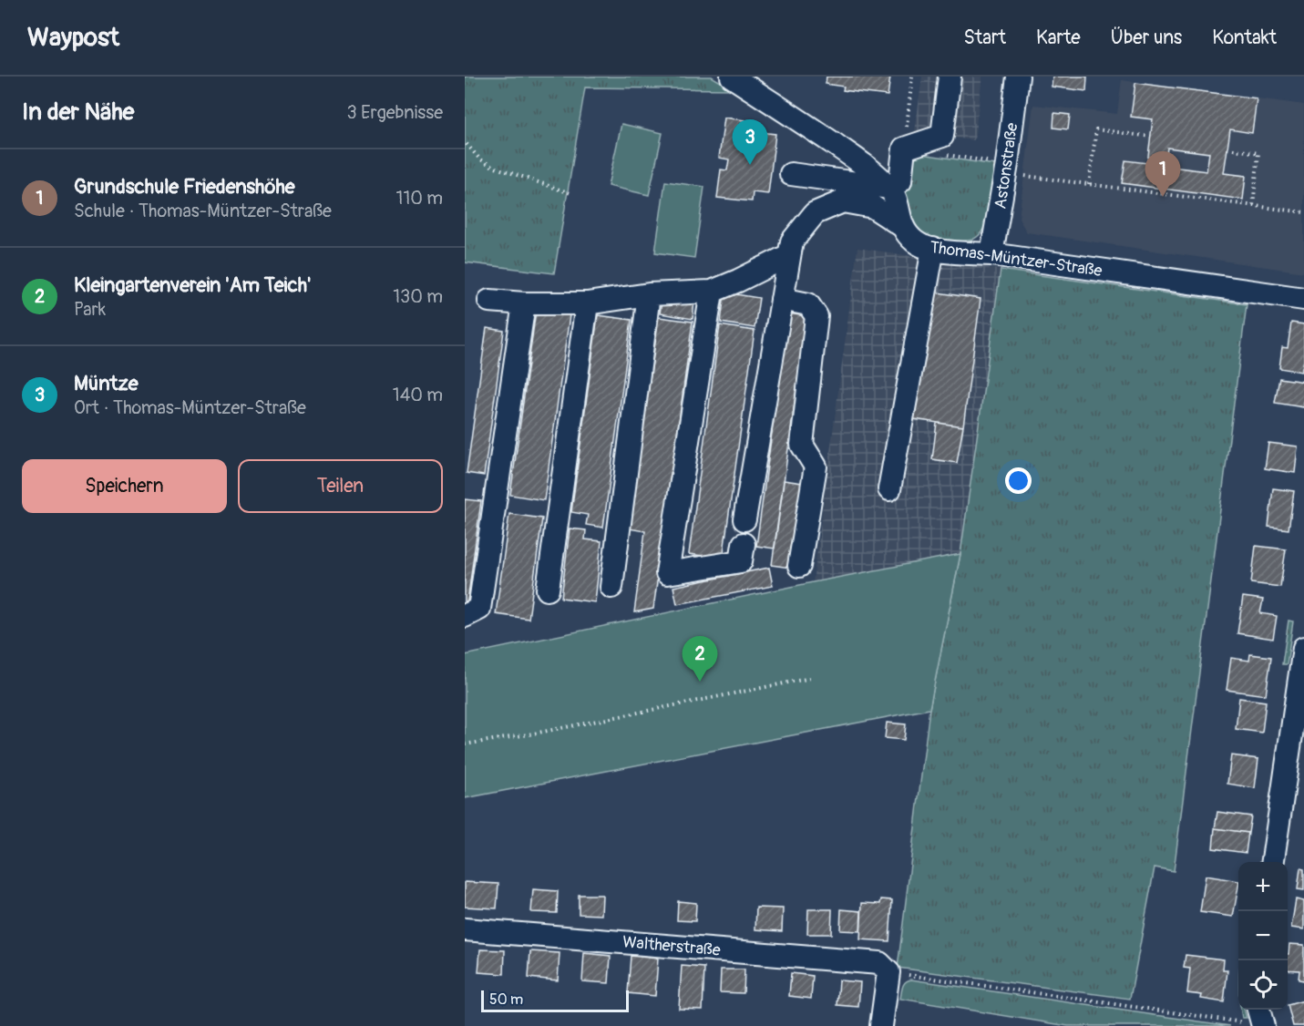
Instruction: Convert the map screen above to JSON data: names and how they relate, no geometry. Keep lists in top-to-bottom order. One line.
{"streets":{"street":["Astonstraße","Thomas-Müntzer-Straße","Waltherstraße"]},"crossings":[["Astonstraße","Thomas-Müntzer-Straße"]],"scale_bar":"50 m","page":{"header":"Waypost","nav":["Start","Karte","Über uns","Kontakt"],"heading":["In der Nähe","3 Ergebnisse"],"pins":["3","1","2"],"list":[{"mark":"1","name":"Grundschule Friedenshöhe","note":"Schule · Thomas-Müntzer-Straße","value":"110 m"},{"mark":"2","name":"Kleingartenverein 'Am Teich'","note":"Park","value":"130 m"},{"mark":"3","name":"Müntze","note":"Ort · Thomas-Müntzer-Straße","value":"140 m"}],"buttons":["Speichern","Teilen"],"map_buttons":["+","−"],"scale":"50 m"}}
